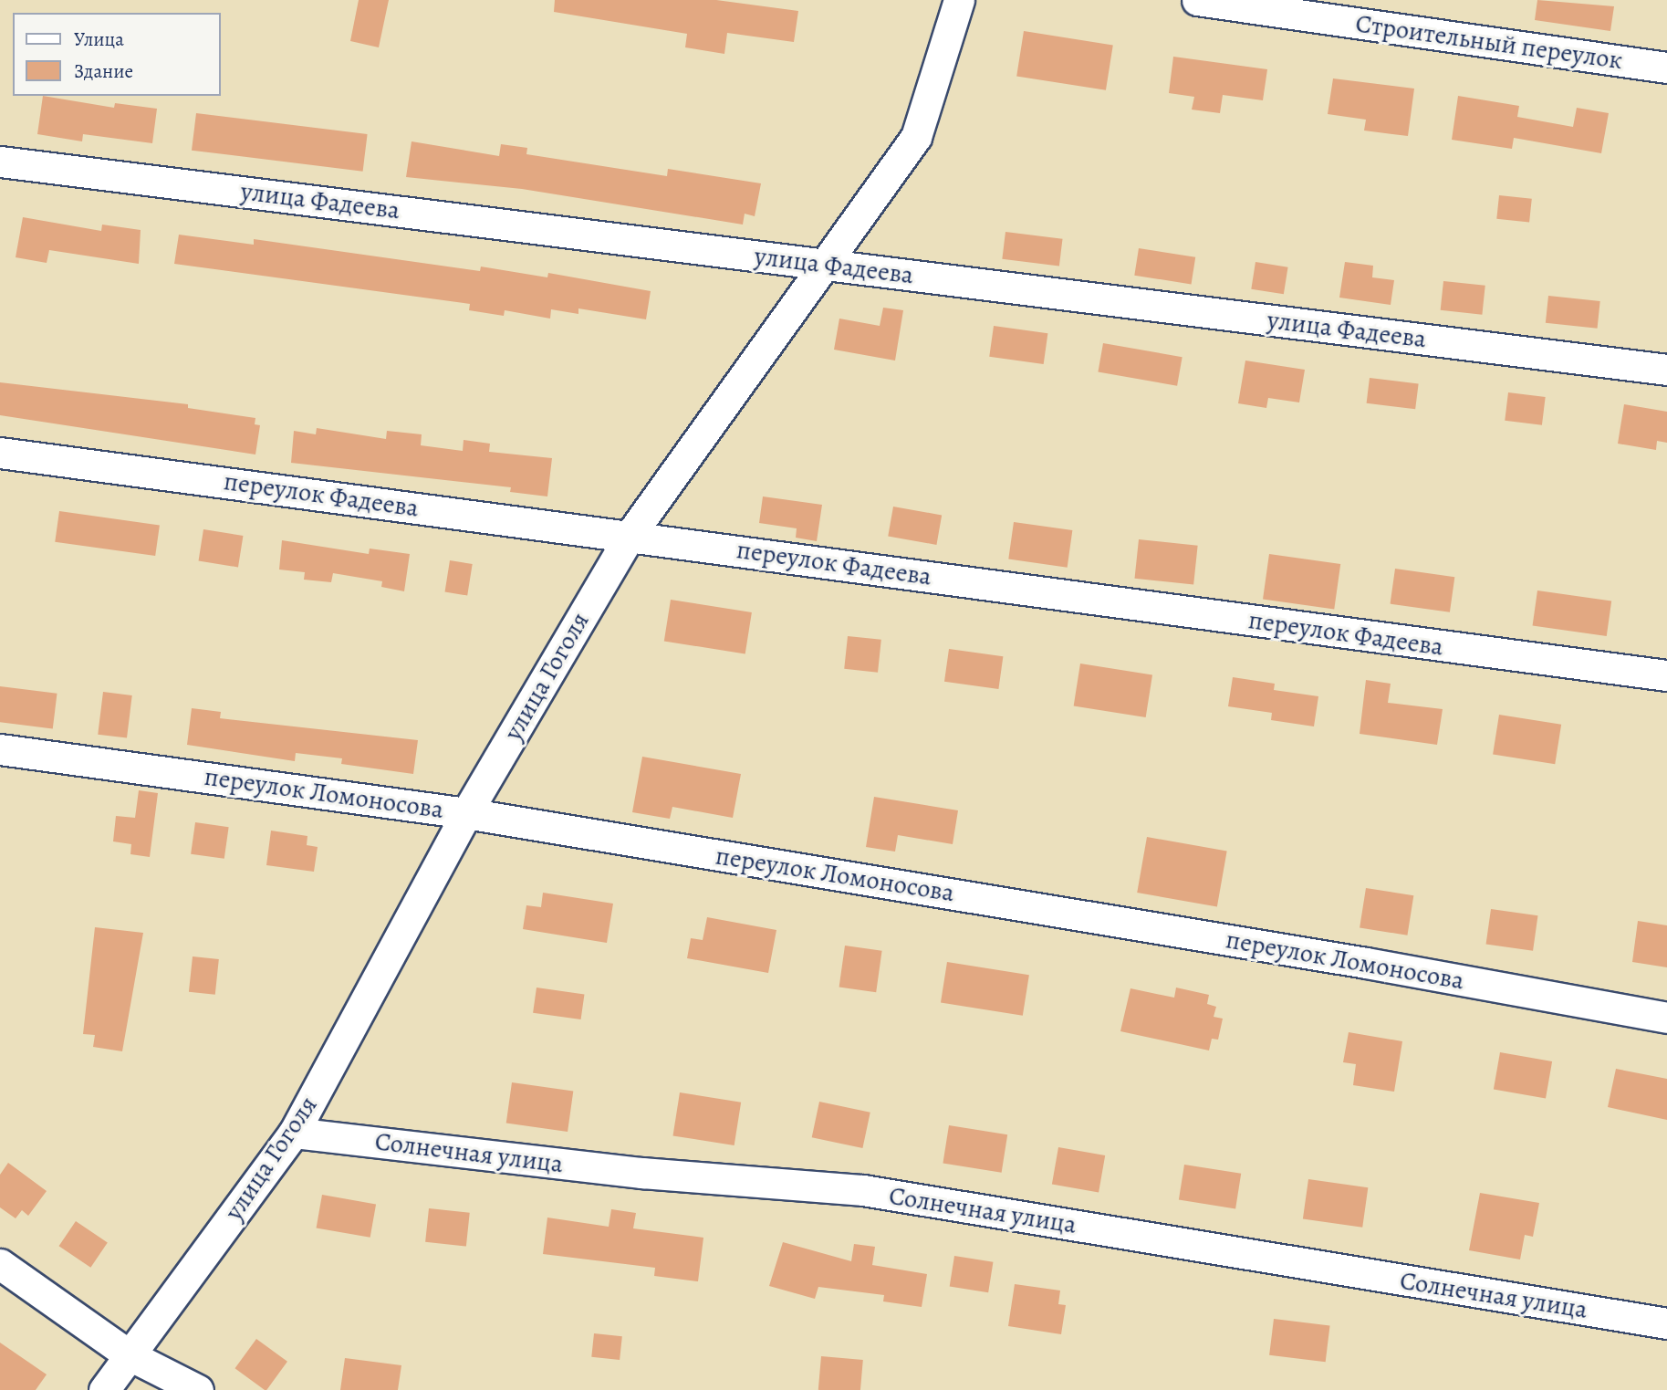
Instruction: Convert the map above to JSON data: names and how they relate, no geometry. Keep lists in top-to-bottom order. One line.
{"streets":{"street":["Строительный переулок","улица Фадеева","переулок Фадеева","улица Гоголя","переулок Ломоносова","Солнечная улица"]},"crossings":[["улица Фадеева","улица Гоголя"],["переулок Фадеева","улица Гоголя"],["улица Гоголя","переулок Ломоносова"],["улица Гоголя","Солнечная улица"]],"legend":["Улица","Здание"]}
